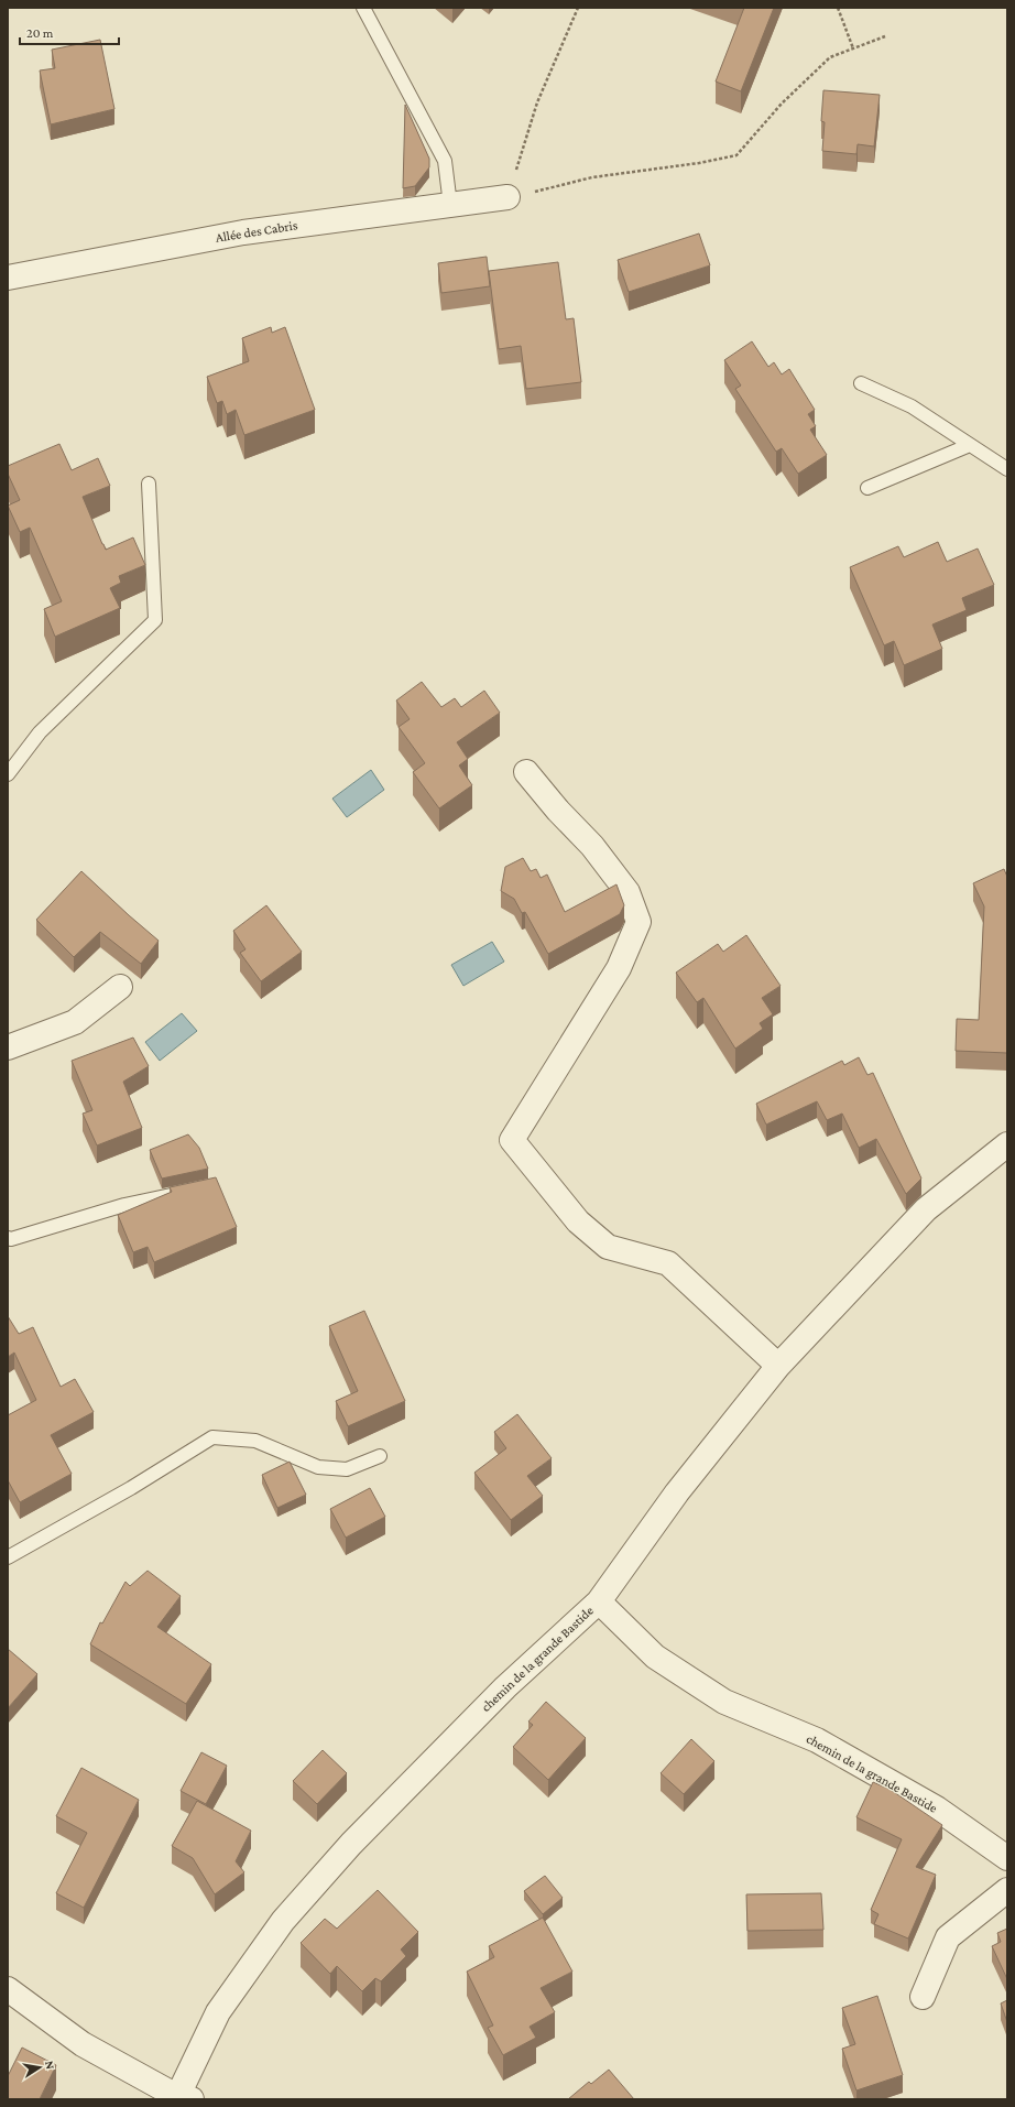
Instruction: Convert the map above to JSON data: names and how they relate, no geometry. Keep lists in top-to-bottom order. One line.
{"streets":{"street":["Allée des Cabris","chemin de la grande Bastide"]},"scale_bar":"20 m","north":"right"}
